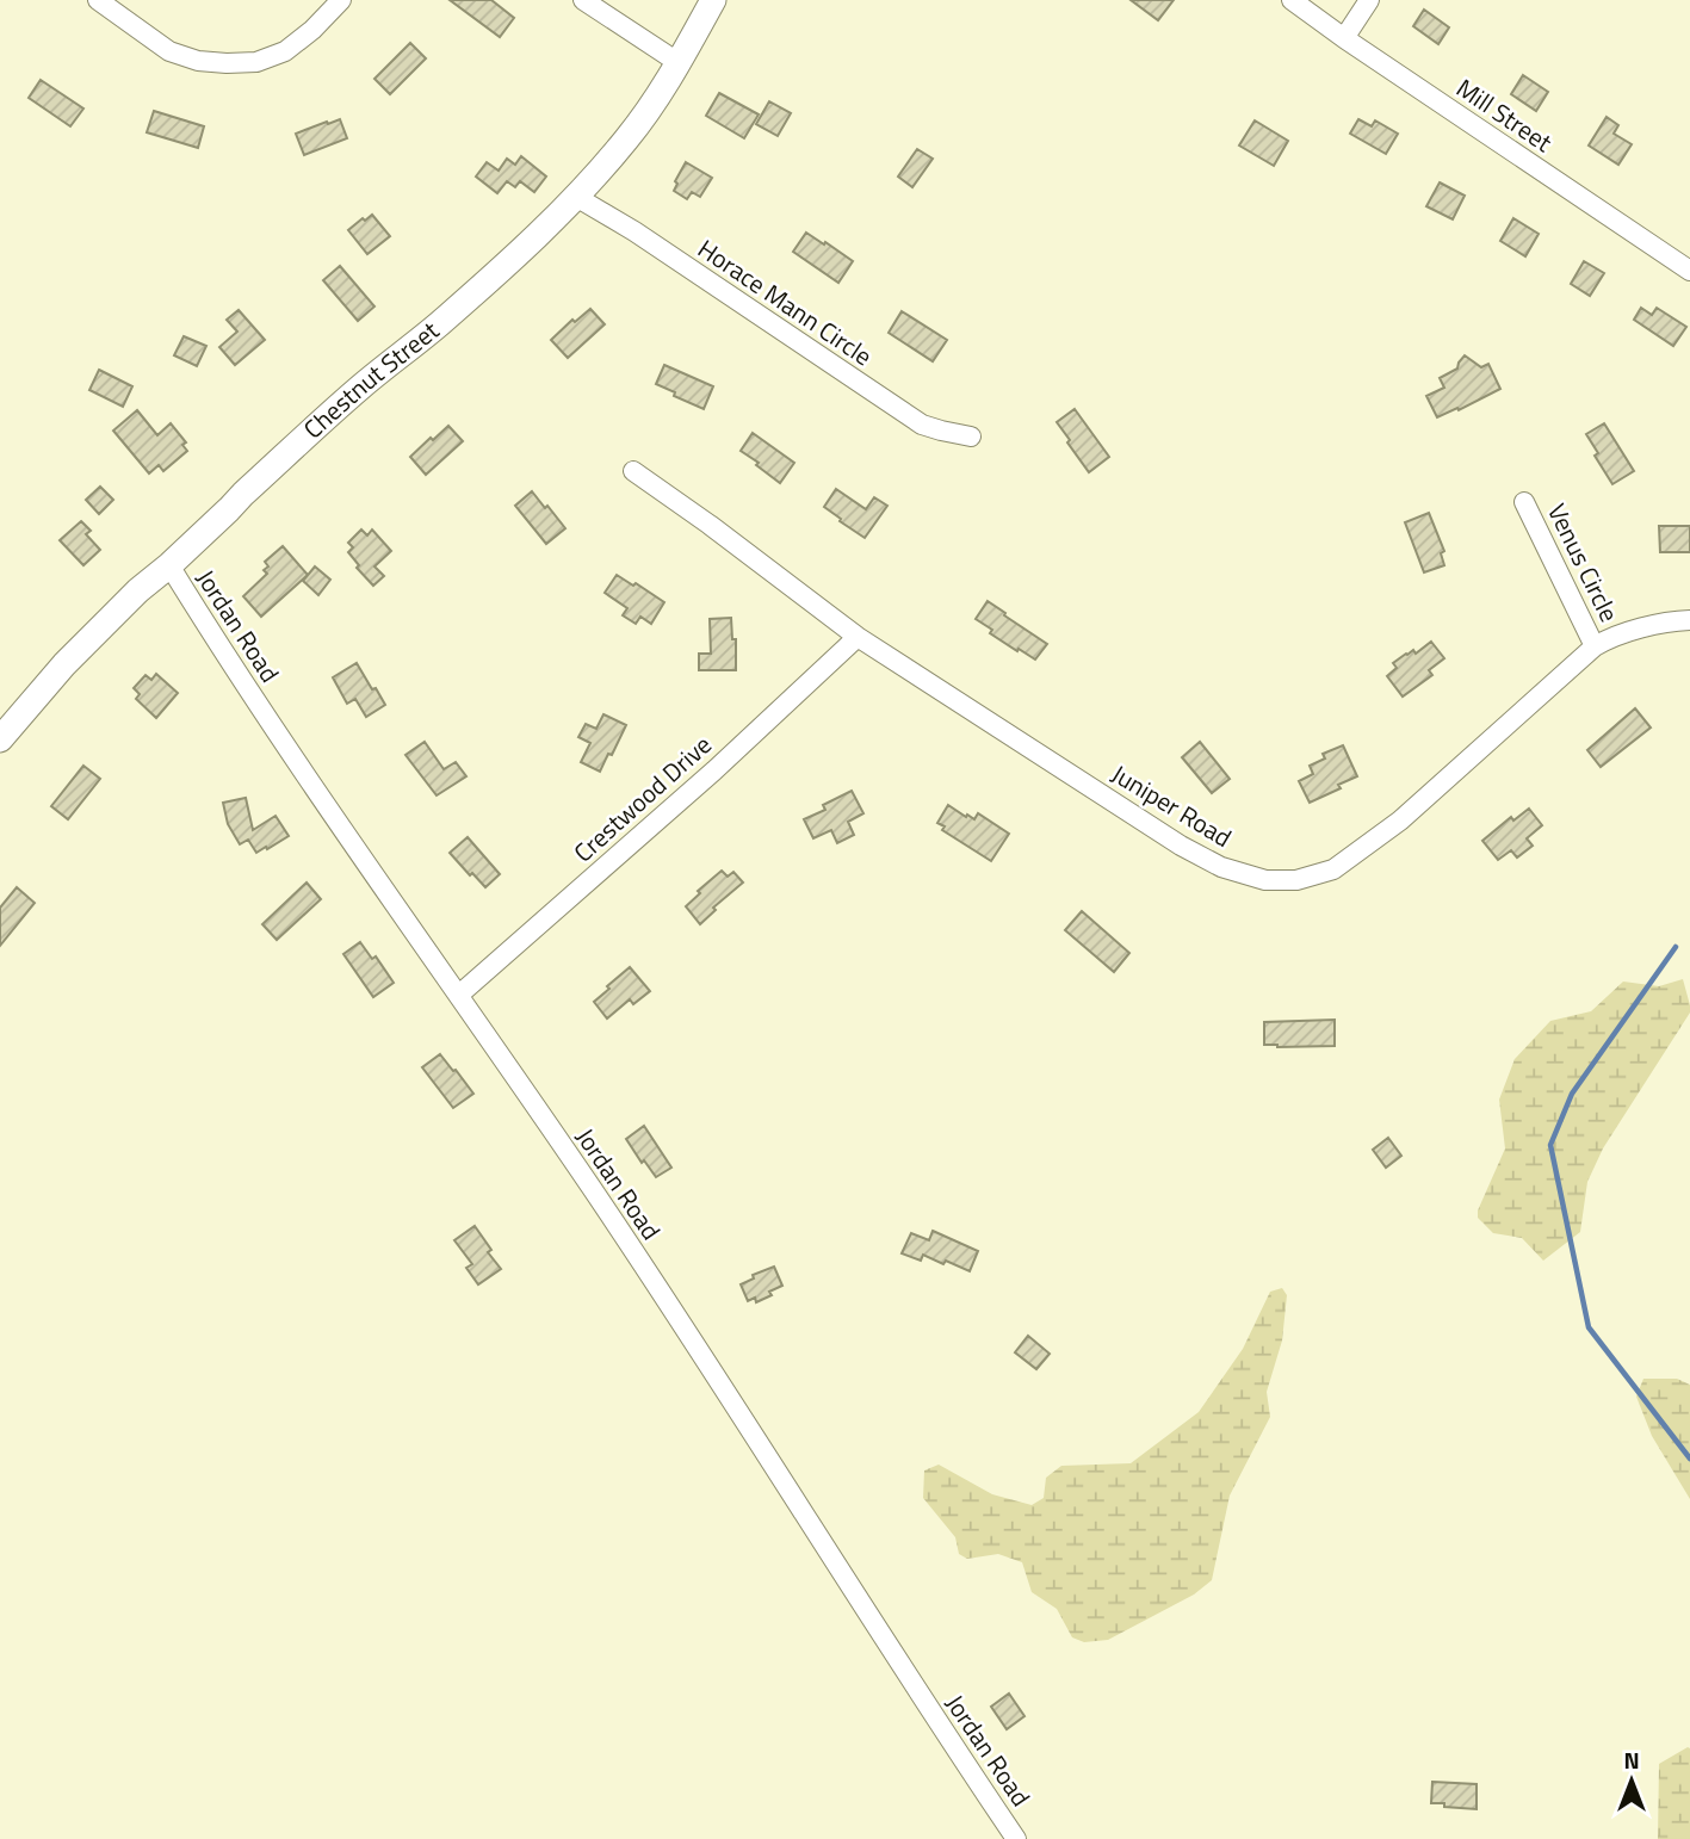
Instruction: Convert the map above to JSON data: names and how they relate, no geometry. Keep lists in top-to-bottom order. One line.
{"streets":{"main road":["Chestnut Street"],"street":["Mill Street","Horace Mann Circle","Venus Circle","Jordan Road","Crestwood Drive","Juniper Road"]},"crossings":[["Horace Mann Circle","Chestnut Street"],["Chestnut Street","Jordan Road"],["Venus Circle","Juniper Road"],["Jordan Road","Crestwood Drive"],["Crestwood Drive","Juniper Road"]],"north":"top"}
